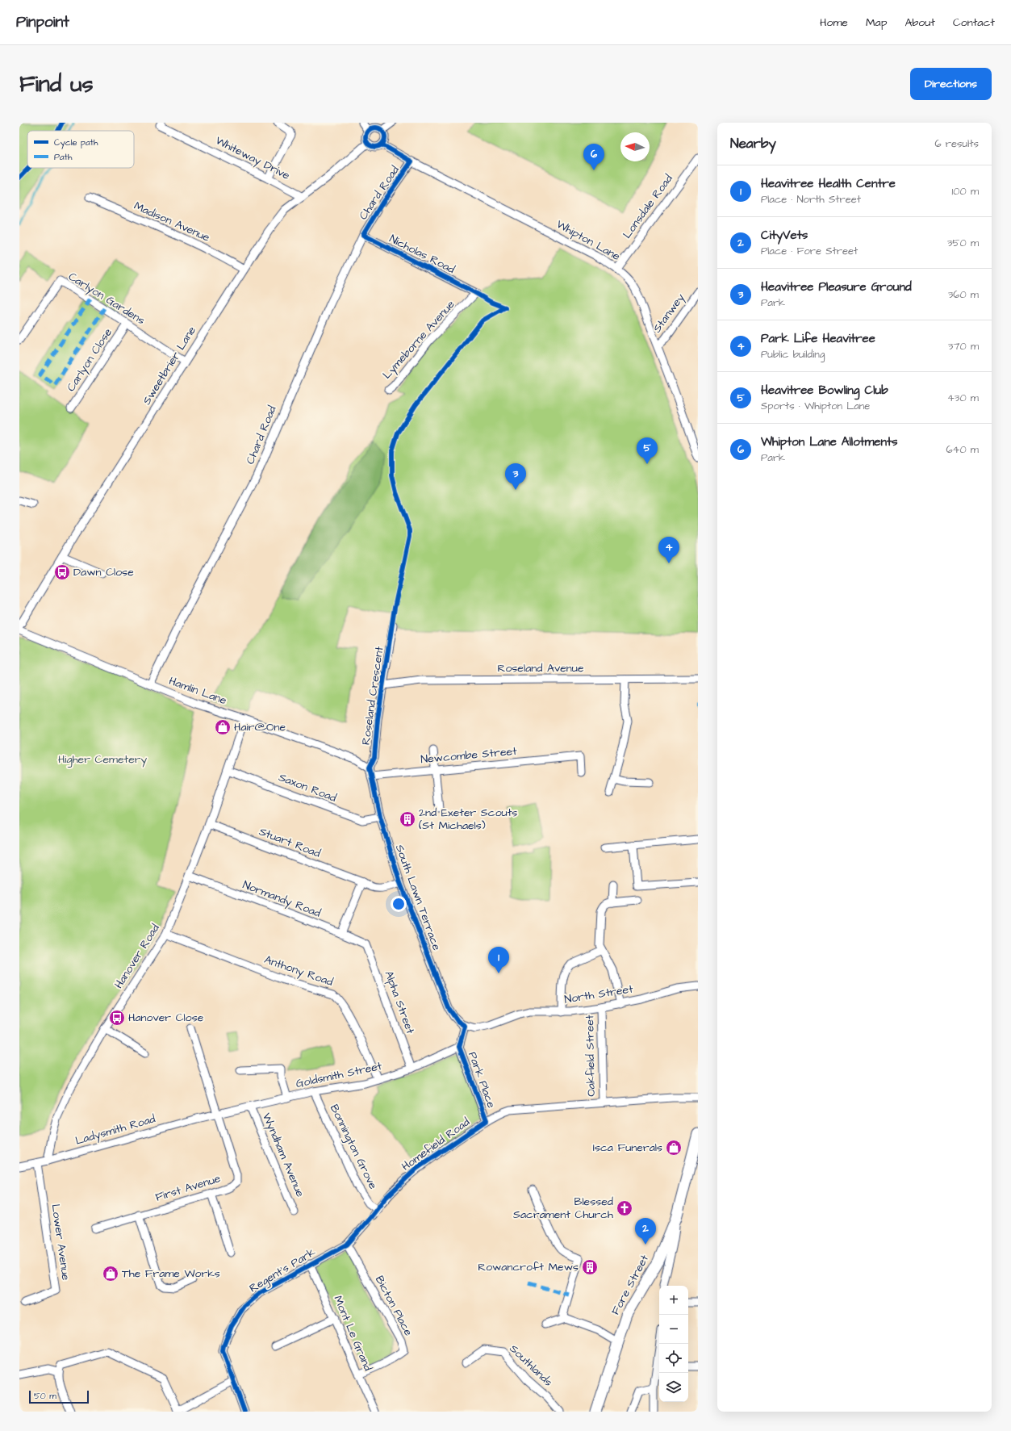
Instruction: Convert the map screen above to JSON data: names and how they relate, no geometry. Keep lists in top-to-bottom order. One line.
{"streets":{"main road":["Fore Street"],"street":["Whiteway Drive","Chard Road","Lonsdale Road","Madison Avenue","Whipton Lane","Nicholas Road","Carlyon Gardens","Stanwey","Lymeborne Avenue","Carlyon Close","Sweetbrier Lane","Roseland Avenue","Hamlin Lane","Roseland Crescent","Newcombe Street","Saxon Road","Stuart Road","South Lawn Terrace","Normandy Road","Hanover Road","Anthony Road","North Street","Alpha Street","Oakfield Street","Goldsmith Street","Park Place","Ladysmith Road","Homefield Road","Bonnington Grove","Wyndham Avenue","First Avenue","Lower Avenue","Regent's Park","Bicton Place","Mont Le Grand","Southlands"]},"crossings":[["Whiteway Drive","Sweetbrier Lane"],["Chard Road","Whipton Lane"],["Chard Road","Nicholas Road"],["Chard Road","Hamlin Lane"],["Lonsdale Road","Whipton Lane"],["Madison Avenue","Sweetbrier Lane"],["Whipton Lane","Stanwey"],["Whipton Lane","Sweetbrier Lane"],["Nicholas Road","Lymeborne Avenue"],["Carlyon Gardens","Carlyon Close"],["Carlyon Gardens","Sweetbrier Lane"],["Roseland Avenue","Roseland Crescent"],["Hamlin Lane","Roseland Crescent"],["Hamlin Lane","South Lawn Terrace"],["Hamlin Lane","Hanover Road"],["Roseland Crescent","South Lawn Terrace"],["Newcombe Street","South Lawn Terrace"],["Saxon Road","South Lawn Terrace"],["Saxon Road","Hanover Road"],["Stuart Road","South Lawn Terrace"],["Stuart Road","Hanover Road"],["South Lawn Terrace","North Street"],["Normandy Road","Hanover Road"],["Normandy Road","Alpha Street"],["Hanover Road","Anthony Road"],["Hanover Road","Ladysmith Road"],["Anthony Road","Goldsmith Street"],["North Street","Oakfield Street"],["Alpha Street","Goldsmith Street"],["Oakfield Street","Homefield Road"],["Goldsmith Street","Park Place"],["Goldsmith Street","Ladysmith Road"],["Goldsmith Street","Bonnington Grove"],["Goldsmith Street","Wyndham Avenue"],["Goldsmith Street","First Avenue"],["Park Place","Homefield Road"],["Ladysmith Road","First Avenue"],["Ladysmith Road","Lower Avenue"],["Homefield Road","Bonnington Grove"],["Regent's Park","Bicton Place"],["Regent's Park","Mont Le Grand"],["Bicton Place","Mont Le Grand"]],"parks":["Higher Cemetery"],"places":{"bus stop":["Dawn Close","Hanover Close"],"shop":["Hair@One","Isca Funerals","The Frame Works"],"building":["2nd Exeter Scouts (St Michaels)","Rowancroft Mews"],"church":["Blessed Sacrament Church"]},"legend":["Cycle path","Path"],"scale_bar":"50 m","north":"left","page":{"header":"Pinpoint","nav":["Home","Map","About","Contact"],"buttons":"Directions","title":"Find us","heading":["Nearby","6 results"],"pins":["6","5","3","4","1","2"],"list":[{"mark":"1","name":"Heavitree Health Centre","note":"Place · North Street","value":"100 m"},{"mark":"2","name":"CityVets","note":"Place · Fore Street","value":"350 m"},{"mark":"3","name":"Heavitree Pleasure Ground","note":"Park","value":"360 m"},{"mark":"4","name":"Park Life Heavitree","note":"Public building","value":"370 m"},{"mark":"5","name":"Heavitree Bowling Club","note":"Sports · Whipton Lane","value":"430 m"},{"mark":"6","name":"Whipton Lane Allotments","note":"Park","value":"640 m"}],"map_buttons":["+","−"],"scale":"50 m"}}
